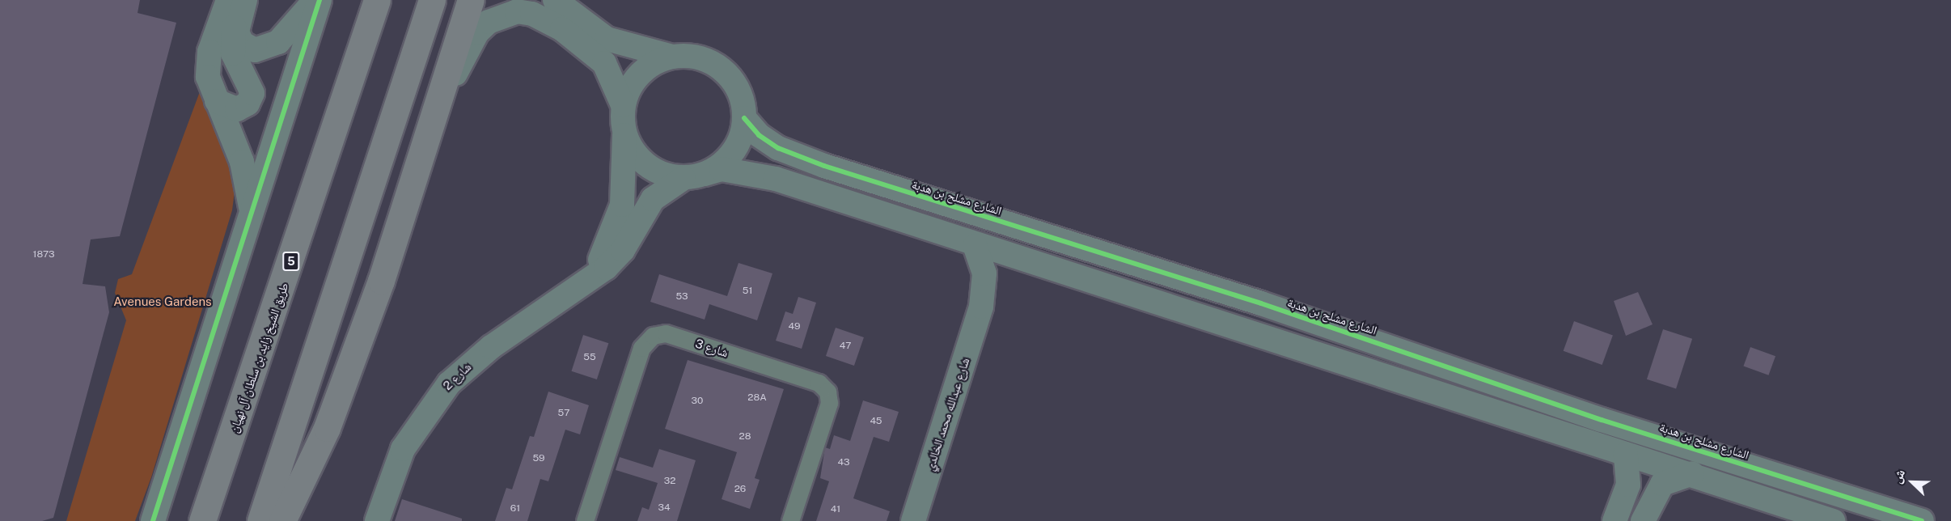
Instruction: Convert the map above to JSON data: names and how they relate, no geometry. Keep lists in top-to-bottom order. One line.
{"streets":{"highway":["5","طريق الشيخ زايد بن سلطان آل نهيان"],"street":["الشارع مشلح بن هدبة","شارع 3","شارع 2","شارع عبدالله محمد الخالدي"]},"crossings":[["الشارع مشلح بن هدبة","شارع 2"]],"parks":["Avenues Gardens"],"house_numbers":["1873","51","53","49","47","55","28A","30","57","45","28","59","43","32","26","34","61","41"],"north":"top left"}
